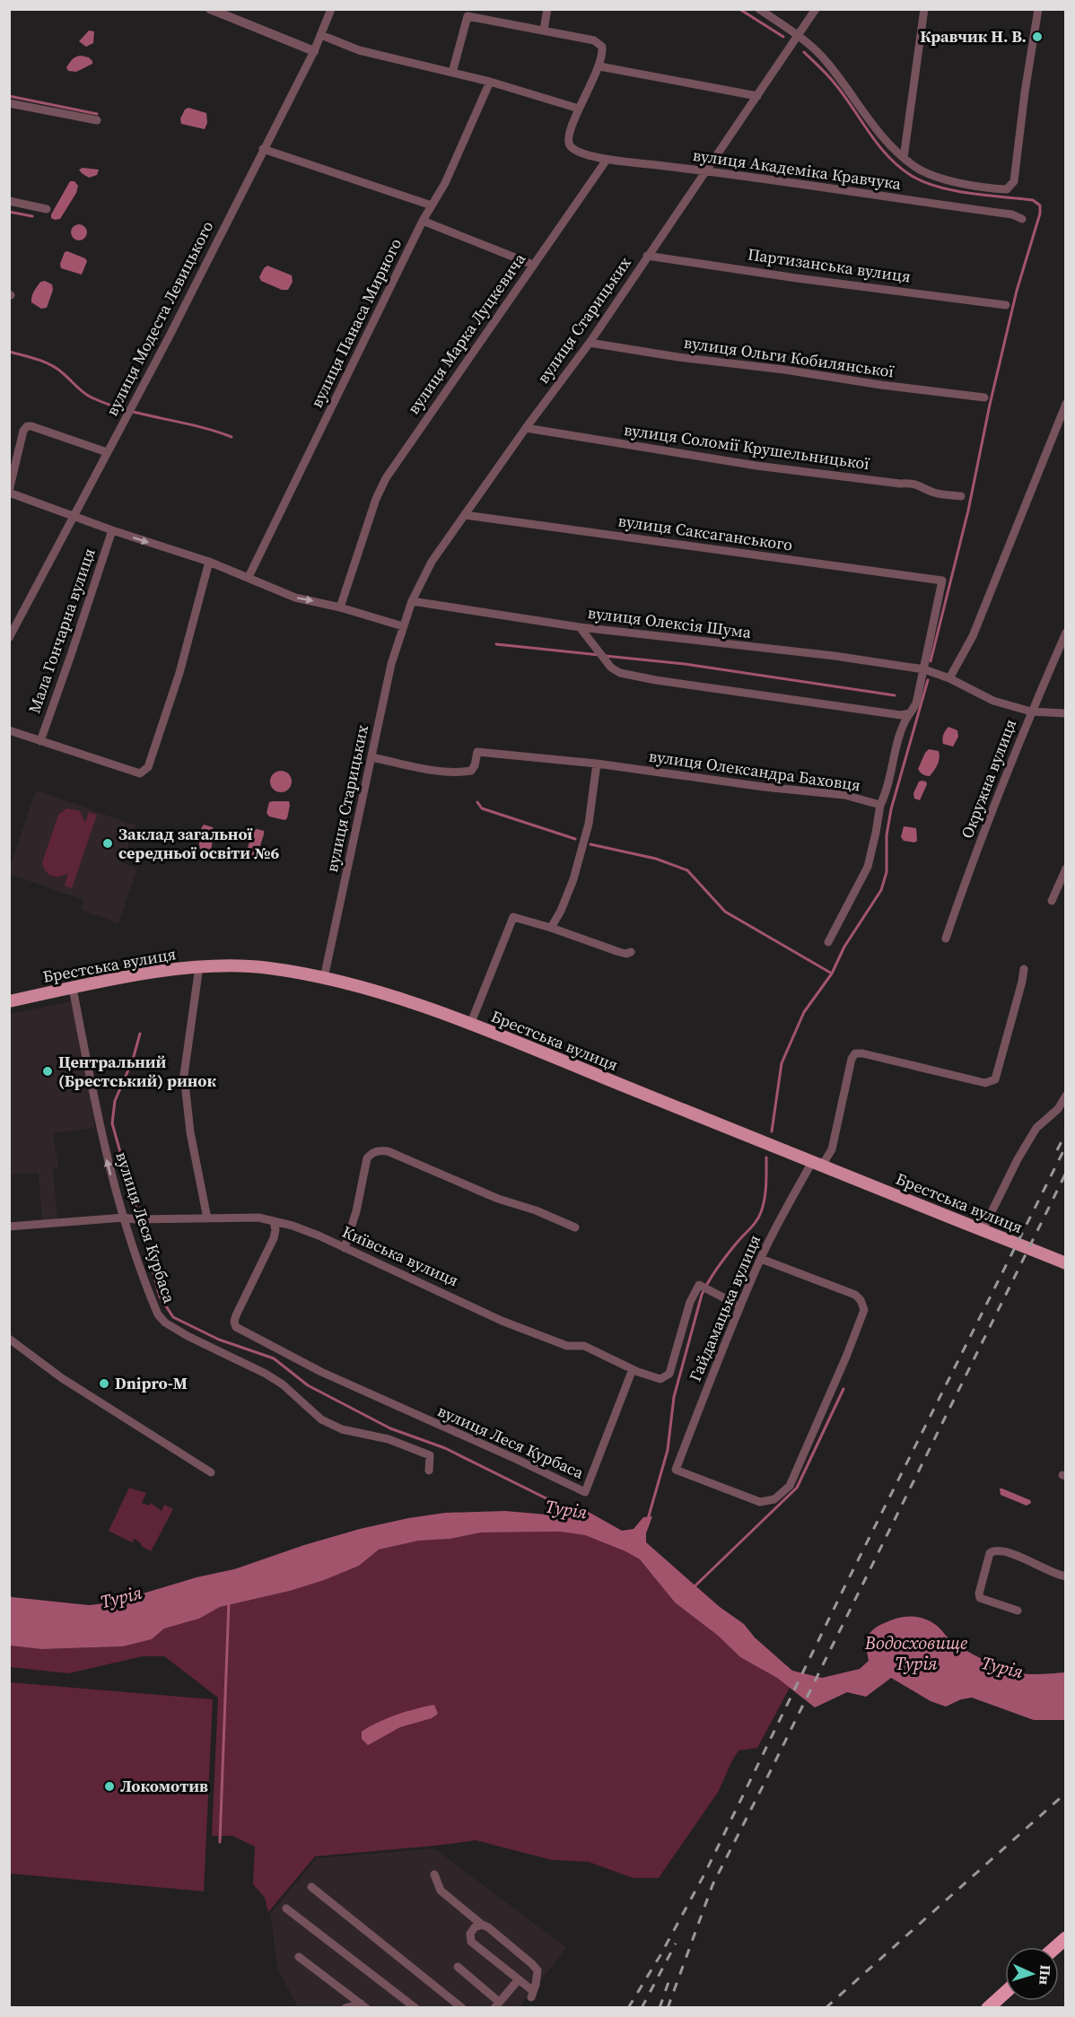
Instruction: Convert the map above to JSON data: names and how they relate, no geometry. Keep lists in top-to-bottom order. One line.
{"streets":{"main road":["Брестська вулиця"],"street":["вулиця Академіка Кравчука","Партизанська вулиця","вулиця Модеста Левицького","вулиця Старицьких","вулиця Панаса Мирного","вулиця Марка Луцкевича","вулиця Ольги Кобилянської","вулиця Соломії Крушельницької","вулиця Саксаганського","вулиця Олексія Шума","Мала Гончарна вулиця","вулиця Олександра Баховця","Окружна вулиця","вулиця Леся Курбаса","Київська вулиця","Гайдамацька вулиця"]},"crossings":[["вулиця Академіка Кравчука","вулиця Старицьких"],["вулиця Академіка Кравчука","вулиця Марка Луцкевича"],["Партизанська вулиця","вулиця Старицьких"],["вулиця Старицьких","вулиця Ольги Кобилянської"],["вулиця Старицьких","вулиця Соломії Крушельницької"],["вулиця Старицьких","вулиця Саксаганського"],["вулиця Старицьких","вулиця Олексія Шума"],["вулиця Старицьких","вулиця Олександра Баховця"],["вулиця Старицьких","Брестська вулиця"],["вулиця Саксаганського","вулиця Олексія Шума"],["вулиця Олексія Шума","Окружна вулиця"],["Брестська вулиця","вулиця Леся Курбаса"],["Брестська вулиця","Гайдамацька вулиця"],["вулиця Леся Курбаса","Київська вулиця"],["Київська вулиця","Гайдамацька вулиця"]],"water":["Турія","Водосховище Турія"],"places":["Кравчик Н. В.","Заклад загальної середньої освіти №6","Центральний (Брестський) ринок","Dnipro-M","Локомотив"],"north":"right"}
